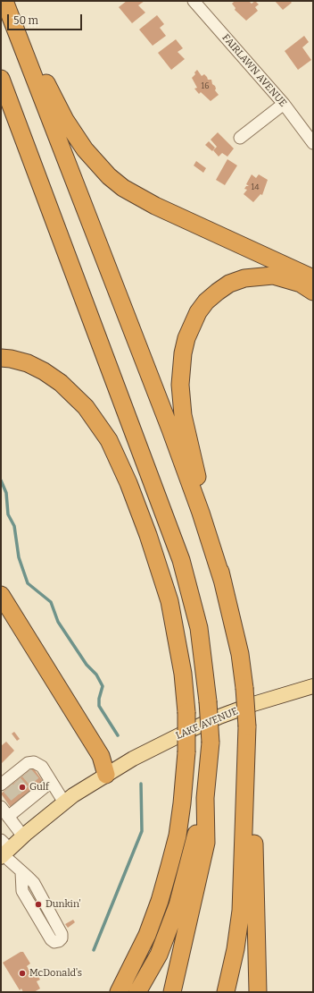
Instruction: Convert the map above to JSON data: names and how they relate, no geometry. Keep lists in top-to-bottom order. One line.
{"streets":{"main road":["LAKE AVENUE"],"street":["FAIRLAWN AVENUE"]},"places":["Gulf","Dunkin'","McDonald's"],"house_numbers":["16","14"],"scale_bar":"50 m"}
